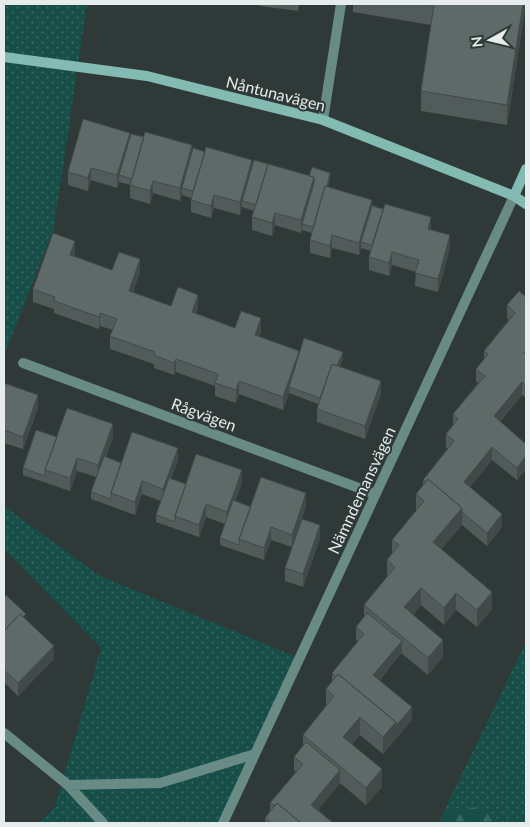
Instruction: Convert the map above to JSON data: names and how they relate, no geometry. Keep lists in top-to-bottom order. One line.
{"streets":{"street":["Nåntunavägen","Rågvägen","Nämndemansvägen"]},"crossings":[["Nåntunavägen","Nämndemansvägen"],["Rågvägen","Nämndemansvägen"]],"north":"left"}
